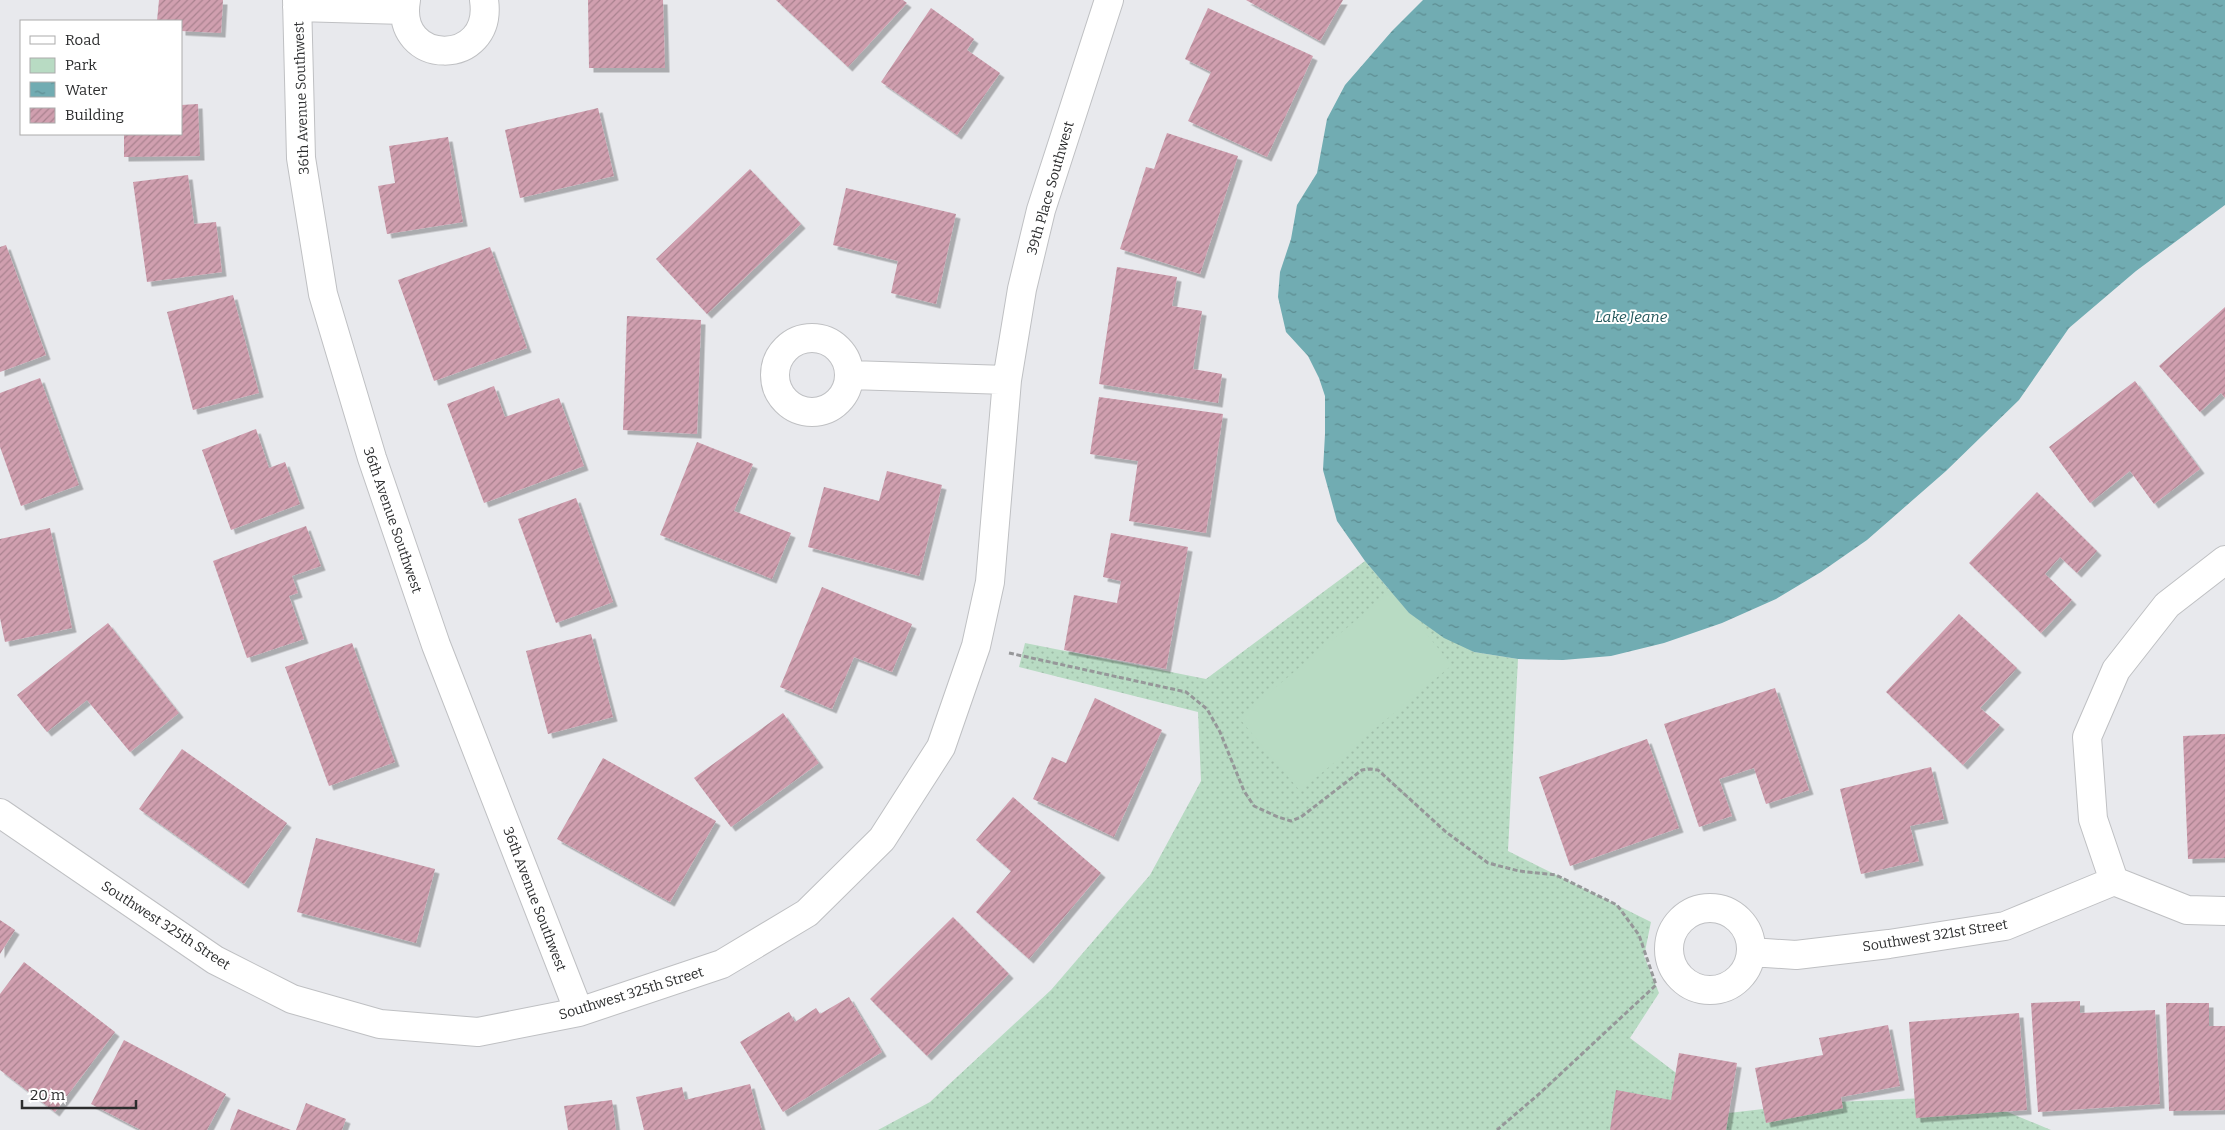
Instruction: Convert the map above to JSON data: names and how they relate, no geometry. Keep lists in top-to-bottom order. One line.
{"streets":{"street":["36th Avenue Southwest","39th Place Southwest","Southwest 325th Street","Southwest 321st Street"]},"crossings":[["36th Avenue Southwest","Southwest 325th Street"],["39th Place Southwest","Southwest 325th Street"]],"water":["Lake Jeane"],"legend":["Road","Park","Water","Building"],"scale_bar":"20 m"}
